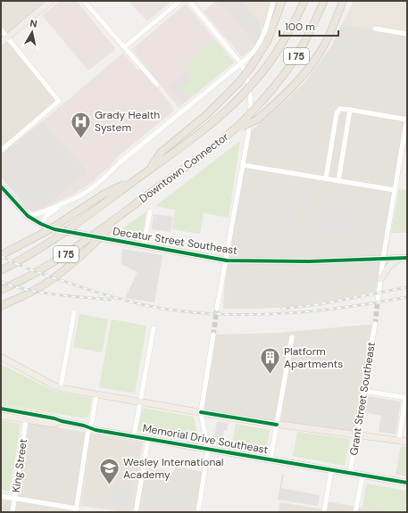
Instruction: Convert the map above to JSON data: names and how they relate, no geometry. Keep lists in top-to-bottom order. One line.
{"streets":{"highway":["I 75","Downtown Connector"],"main road":["Decatur Street Southeast","Memorial Drive Southeast"],"street":["Grant Street Southeast","King Street"]},"crossings":[["Grant Street Southeast","Memorial Drive Southeast"],["Memorial Drive Southeast","King Street"]],"places":{"hospital":["Grady Health System"],"building":["Platform Apartments"],"school or university":["Wesley International Academy"]},"scale_bar":"100 m","north":"top"}
